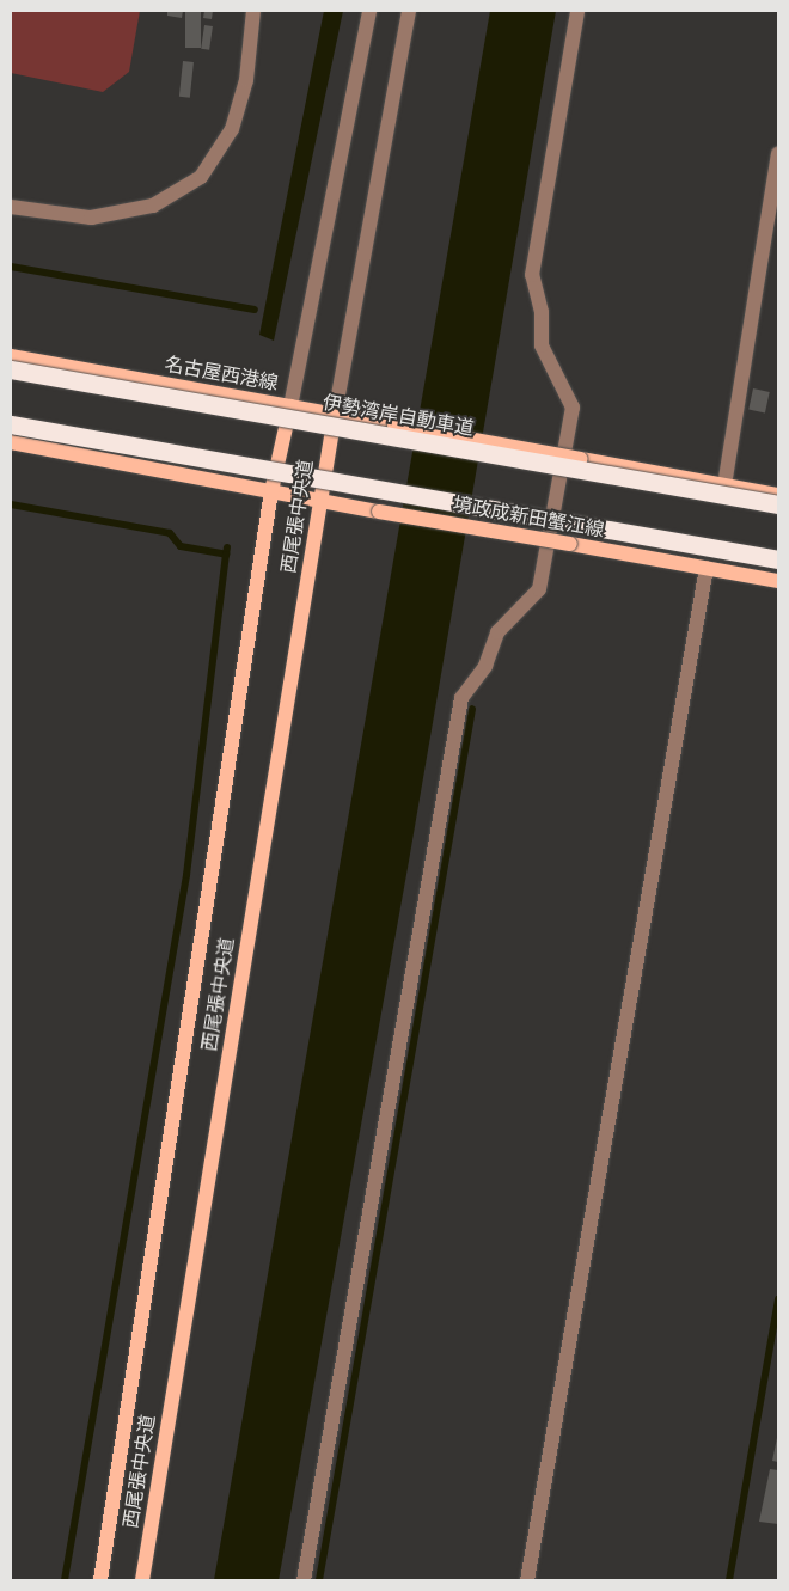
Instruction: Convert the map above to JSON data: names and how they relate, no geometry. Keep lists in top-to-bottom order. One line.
{"streets":{"highway":["伊勢湾岸自動車道"],"main road":["名古屋西港線","西尾張中央道","境政成新田蟹江線"]},"crossings":[["名古屋西港線","西尾張中央道"],["名古屋西港線","境政成新田蟹江線"],["西尾張中央道","境政成新田蟹江線"]]}
